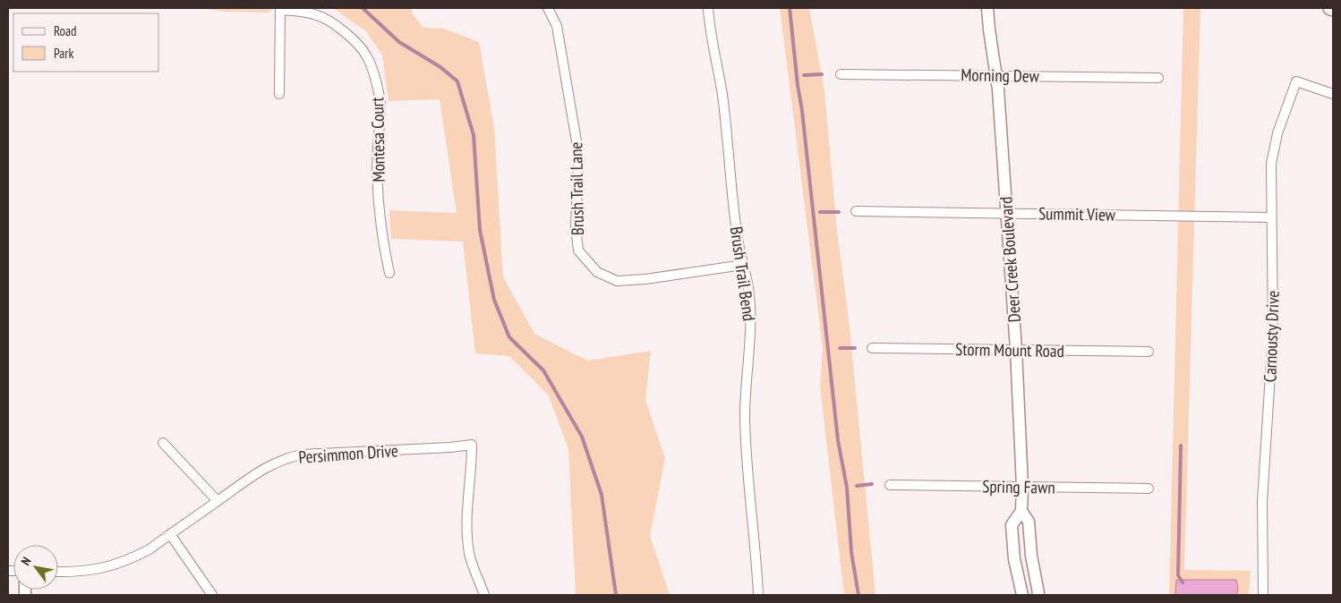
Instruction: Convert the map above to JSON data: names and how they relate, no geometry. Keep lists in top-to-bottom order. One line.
{"streets":{"street":["Morning Dew","Montesa Court","Brush Trail Lane","Summit View","Deer Creek Boulevard","Brush Trail Bend","Carnousty Drive","Storm Mount Road","Persimmon Drive","Spring Fawn"]},"crossings":[["Morning Dew","Deer Creek Boulevard"],["Brush Trail Lane","Brush Trail Bend"],["Summit View","Deer Creek Boulevard"],["Summit View","Carnousty Drive"],["Deer Creek Boulevard","Storm Mount Road"],["Deer Creek Boulevard","Spring Fawn"]],"legend":["Road","Park"],"north":"top left"}
